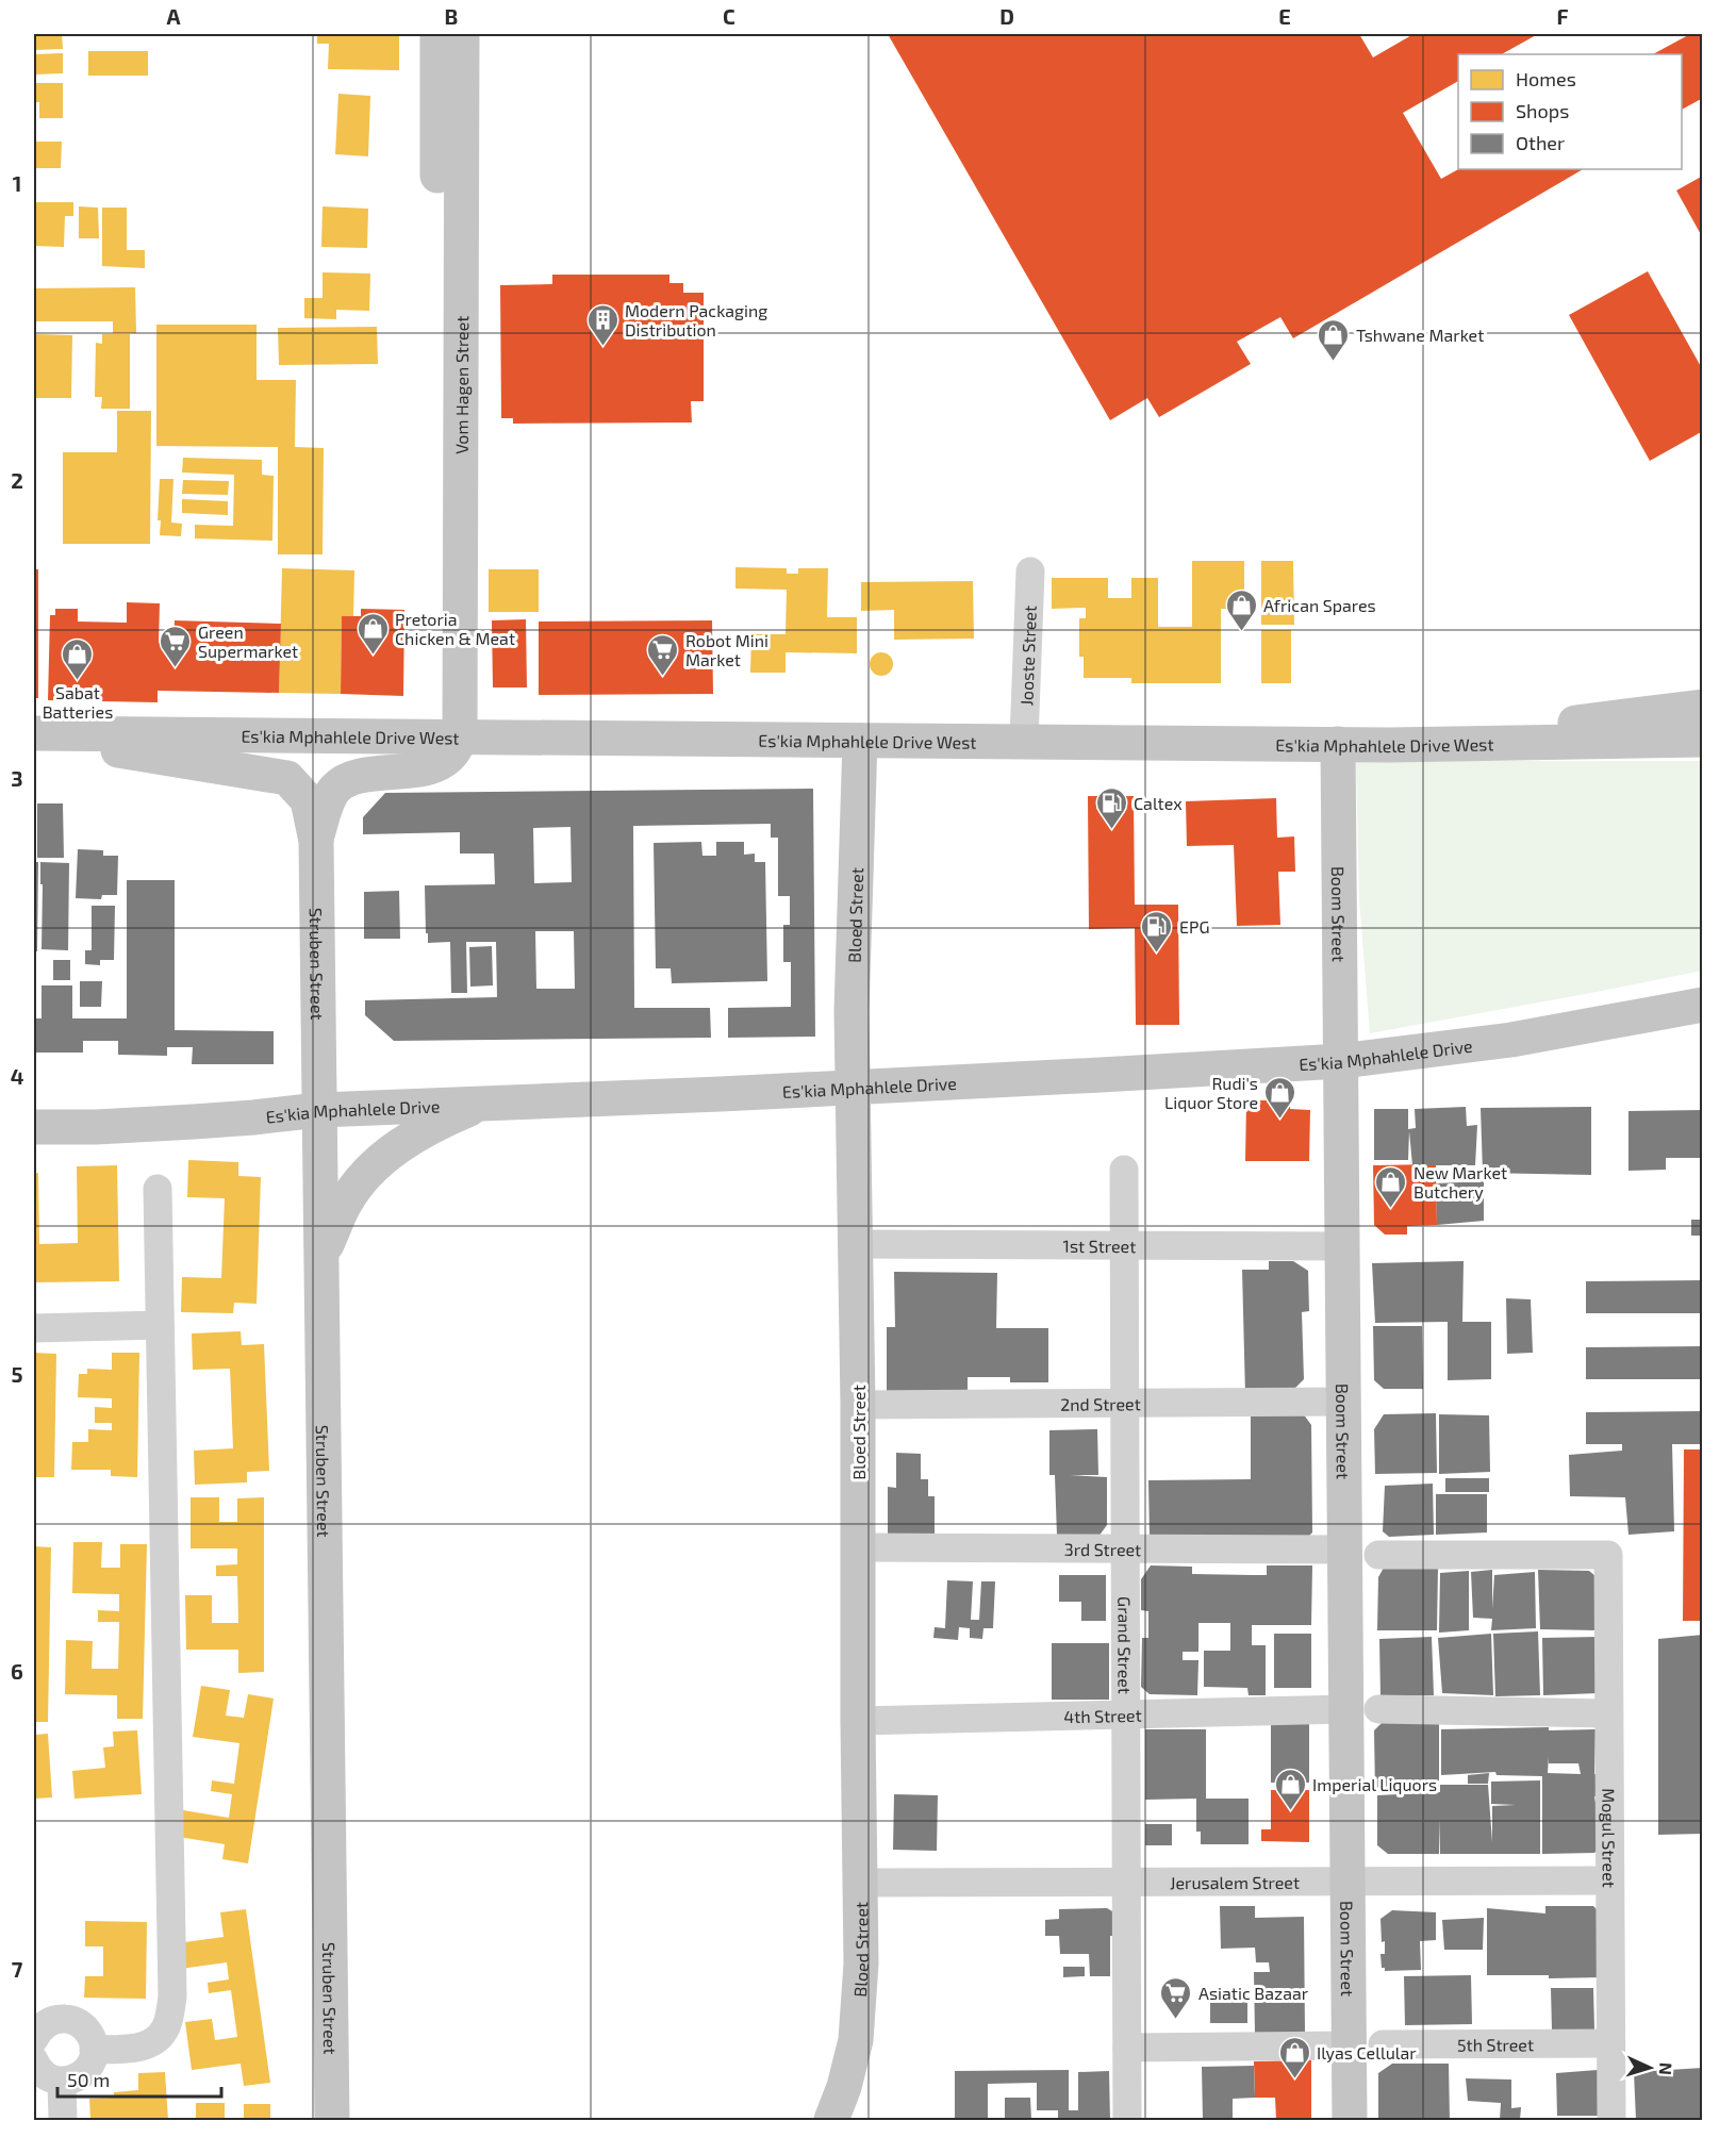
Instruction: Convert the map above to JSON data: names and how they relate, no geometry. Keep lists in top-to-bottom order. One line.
{"streets":{"main road":["Vom Hagen Street","Es'kia Mphahlele Drive West","Bloed Street","Boom Street","Struben Street","Es'kia Mphahlele Drive"],"street":["Jooste Street","1st Street","2nd Street","3rd Street","Grand Street","4th Street","Mogul Street","Jerusalem Street","5th Street"]},"crossings":[["Vom Hagen Street","Es'kia Mphahlele Drive West"],["Jooste Street","Es'kia Mphahlele Drive West"],["Es'kia Mphahlele Drive West","Bloed Street"],["Es'kia Mphahlele Drive West","Boom Street"],["Bloed Street","Es'kia Mphahlele Drive"],["Bloed Street","1st Street"],["Bloed Street","2nd Street"],["Bloed Street","3rd Street"],["Bloed Street","4th Street"],["Bloed Street","Jerusalem Street"],["Boom Street","Es'kia Mphahlele Drive"],["Boom Street","1st Street"],["Boom Street","2nd Street"],["Boom Street","3rd Street"],["Boom Street","4th Street"],["Boom Street","Jerusalem Street"],["Boom Street","5th Street"],["Struben Street","Es'kia Mphahlele Drive"],["1st Street","Grand Street"],["2nd Street","Grand Street"],["3rd Street","Grand Street"],["3rd Street","Mogul Street"],["Grand Street","4th Street"],["Grand Street","Jerusalem Street"],["Grand Street","5th Street"],["4th Street","Mogul Street"],["Mogul Street","Jerusalem Street"],["Mogul Street","5th Street"]],"places":{"building":["Modern Packaging Distribution"],"shop":["Tshwane Market","African Spares","Pretoria Chicken & Meat","Sabat Batteries","Rudi's Liquor Store","New Market Butchery","Imperial Liquors","Ilyas Cellular"],"supermarket":["Green Supermarket","Robot Mini Market","Asiatic Bazaar"],"fuel station":["Caltex","EPG"]},"legend":["Homes","Shops","Other"],"scale_bar":"50 m","north":"right","grid":{"columns":["A","B","C","D","E","F"],"rows":["1","2","3","4","5","6","7"]}}
